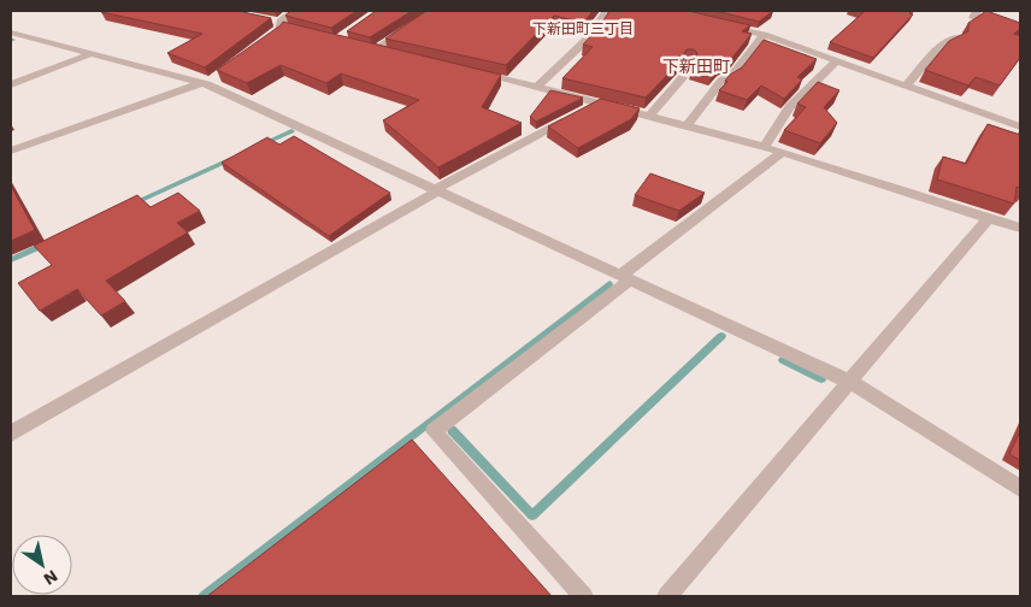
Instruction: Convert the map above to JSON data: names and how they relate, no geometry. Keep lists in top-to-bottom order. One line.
{"districts":["下新田町三丁目","下新田町"],"north":"bottom right"}
